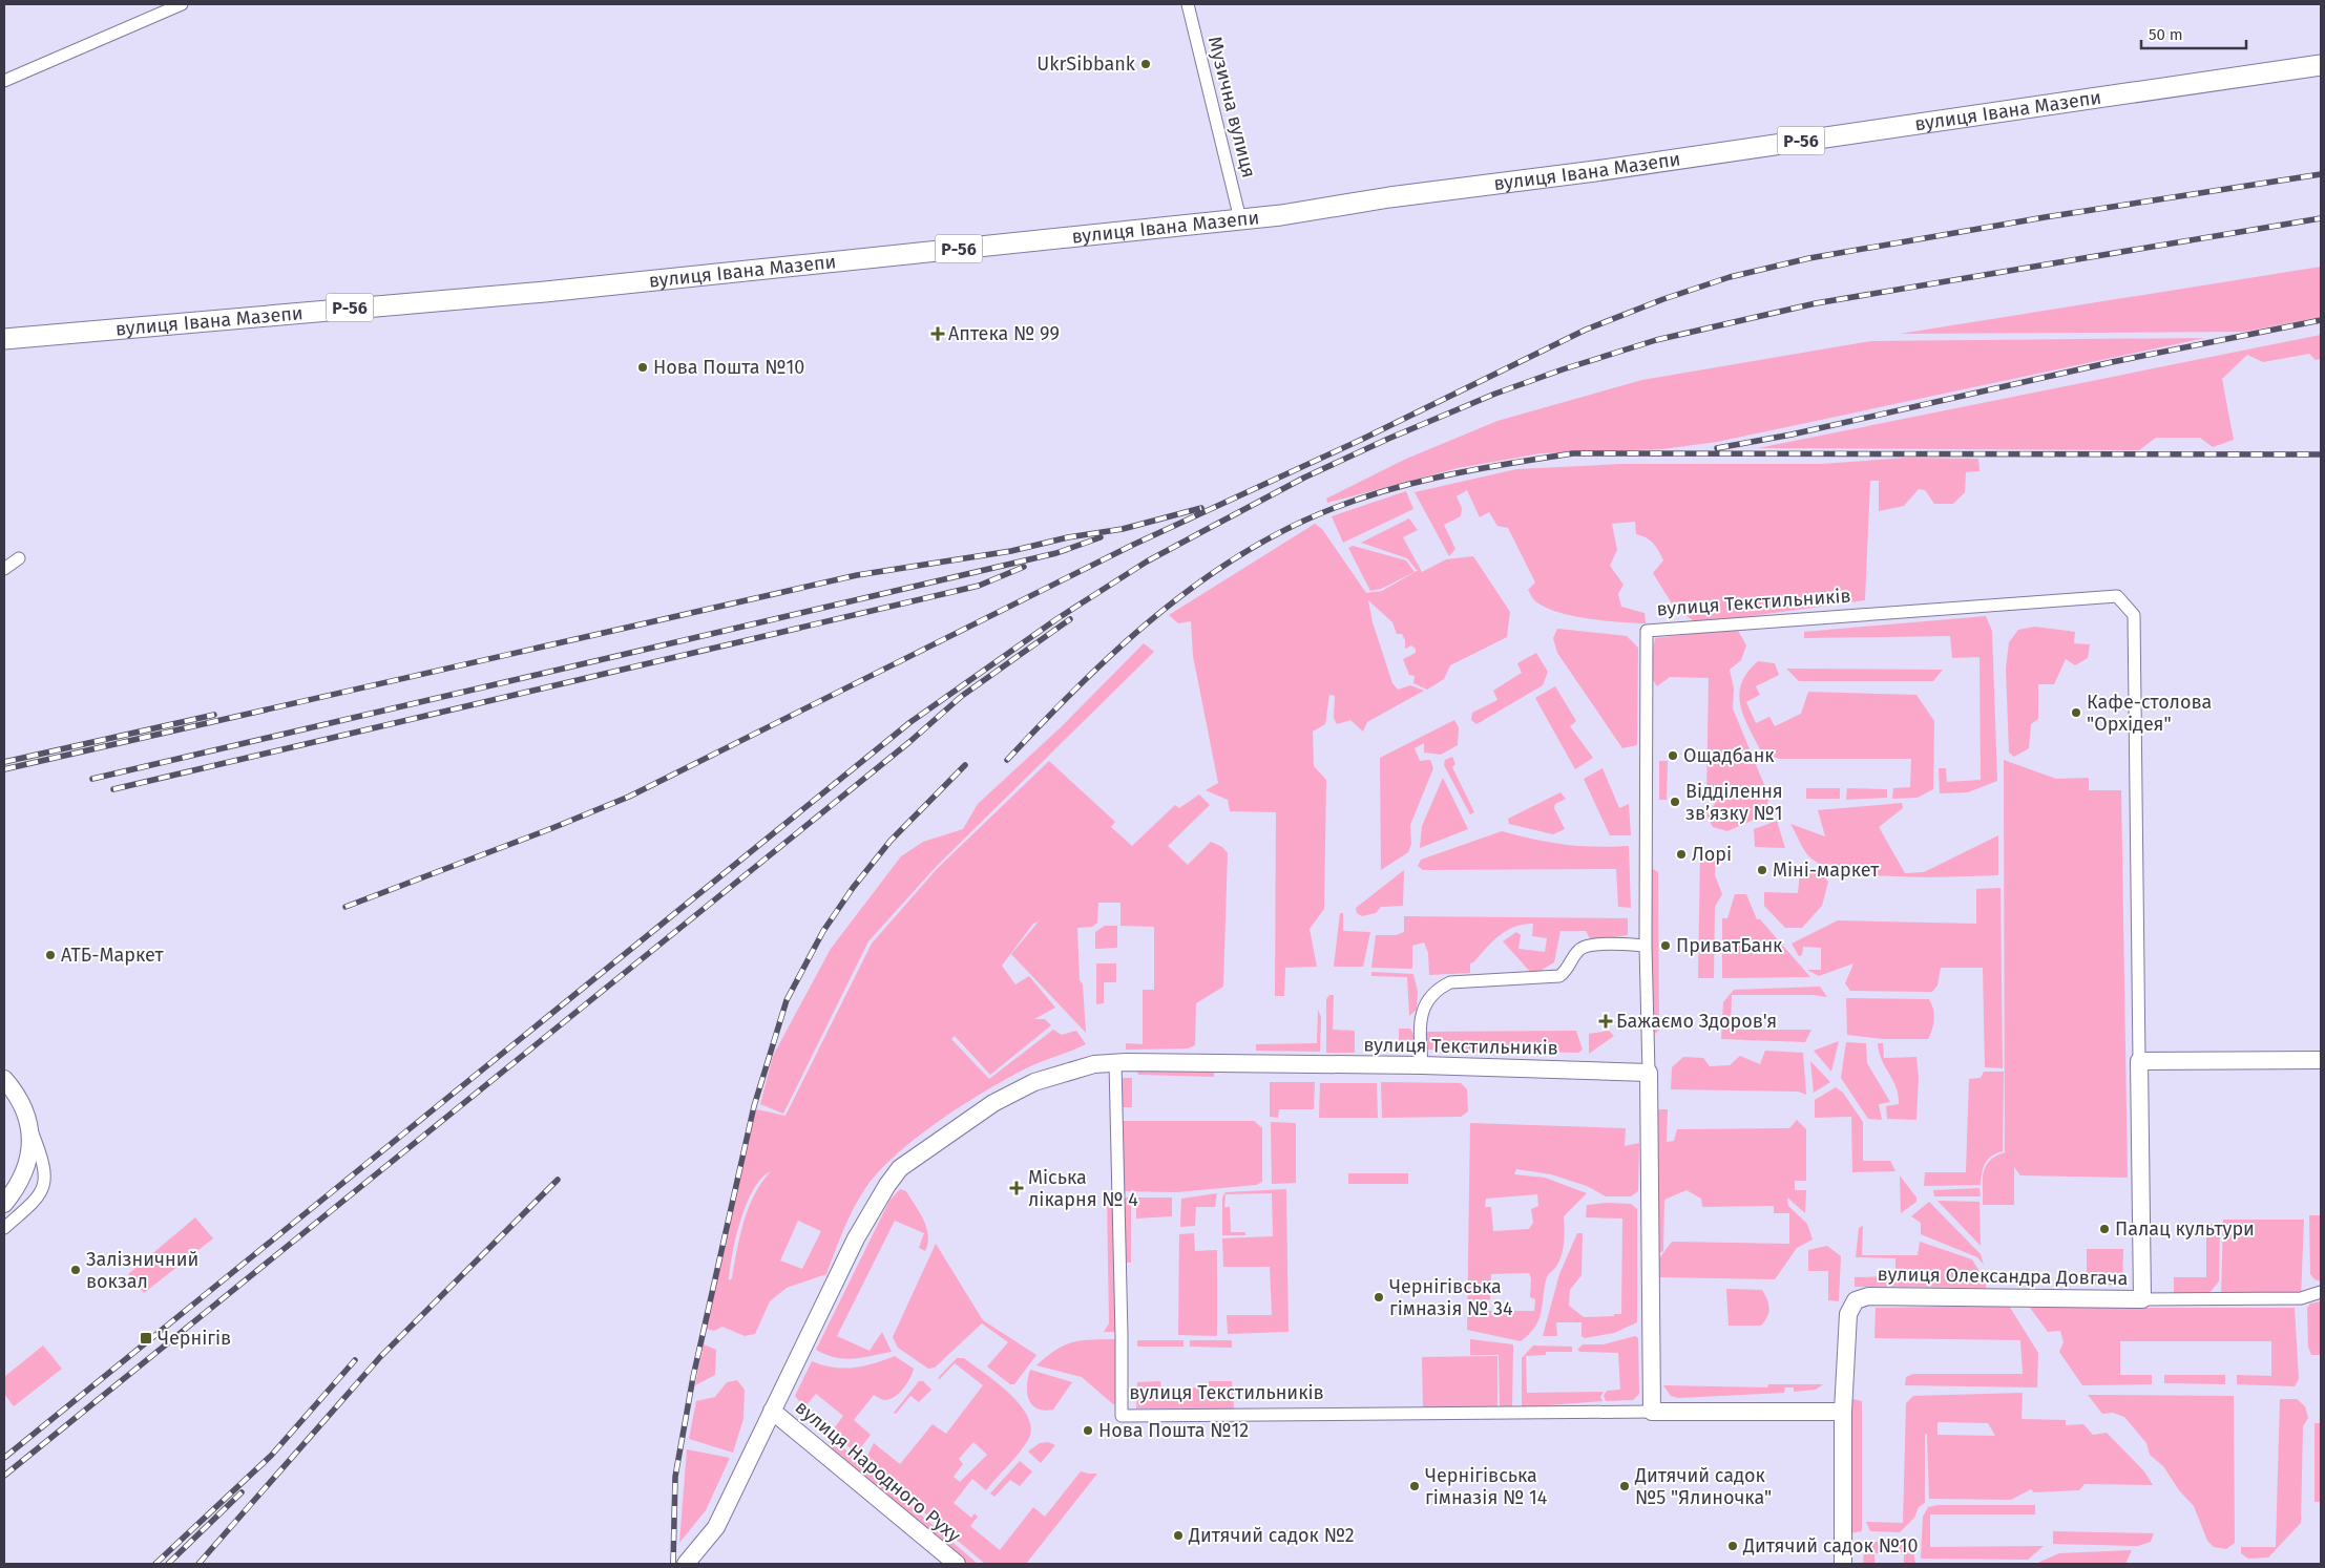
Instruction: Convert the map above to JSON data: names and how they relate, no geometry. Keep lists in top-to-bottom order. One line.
{"streets":{"main road":["вулиця Івана Мазепи","Р-56"],"street":["Музична вулиця","вулиця Текстильників","вулиця Олександра Довгача","вулиця Народного Руху"]},"crossings":[["Музична вулиця","вулиця Івана Мазепи"],["вулиця Текстильників","вулиця Олександра Довгача"],["вулиця Текстильників","вулиця Народного Руху"]],"places":{"other":["UkrSibbank","Нова Пошта №10","Кафе-столова \"Орхідея\"","Ощадбанк","Відділення зв’язку №1","Лорі","Міні-маркет","ПриватБанк","АТБ-Маркет","Палац культури","Залізничний вокзал","Чернігівська гімназія № 34","Нова Пошта №12","Чернігівська гімназія № 14","Дитячий садок №5 \"Ялиночка\"","Дитячий садок №2","Дитячий садок №10"],"health":["Аптека № 99","Бажаємо Здоров'я","Міська лікарня № 4"],"transit":["Чернігів"]},"scale_bar":"50 m"}
